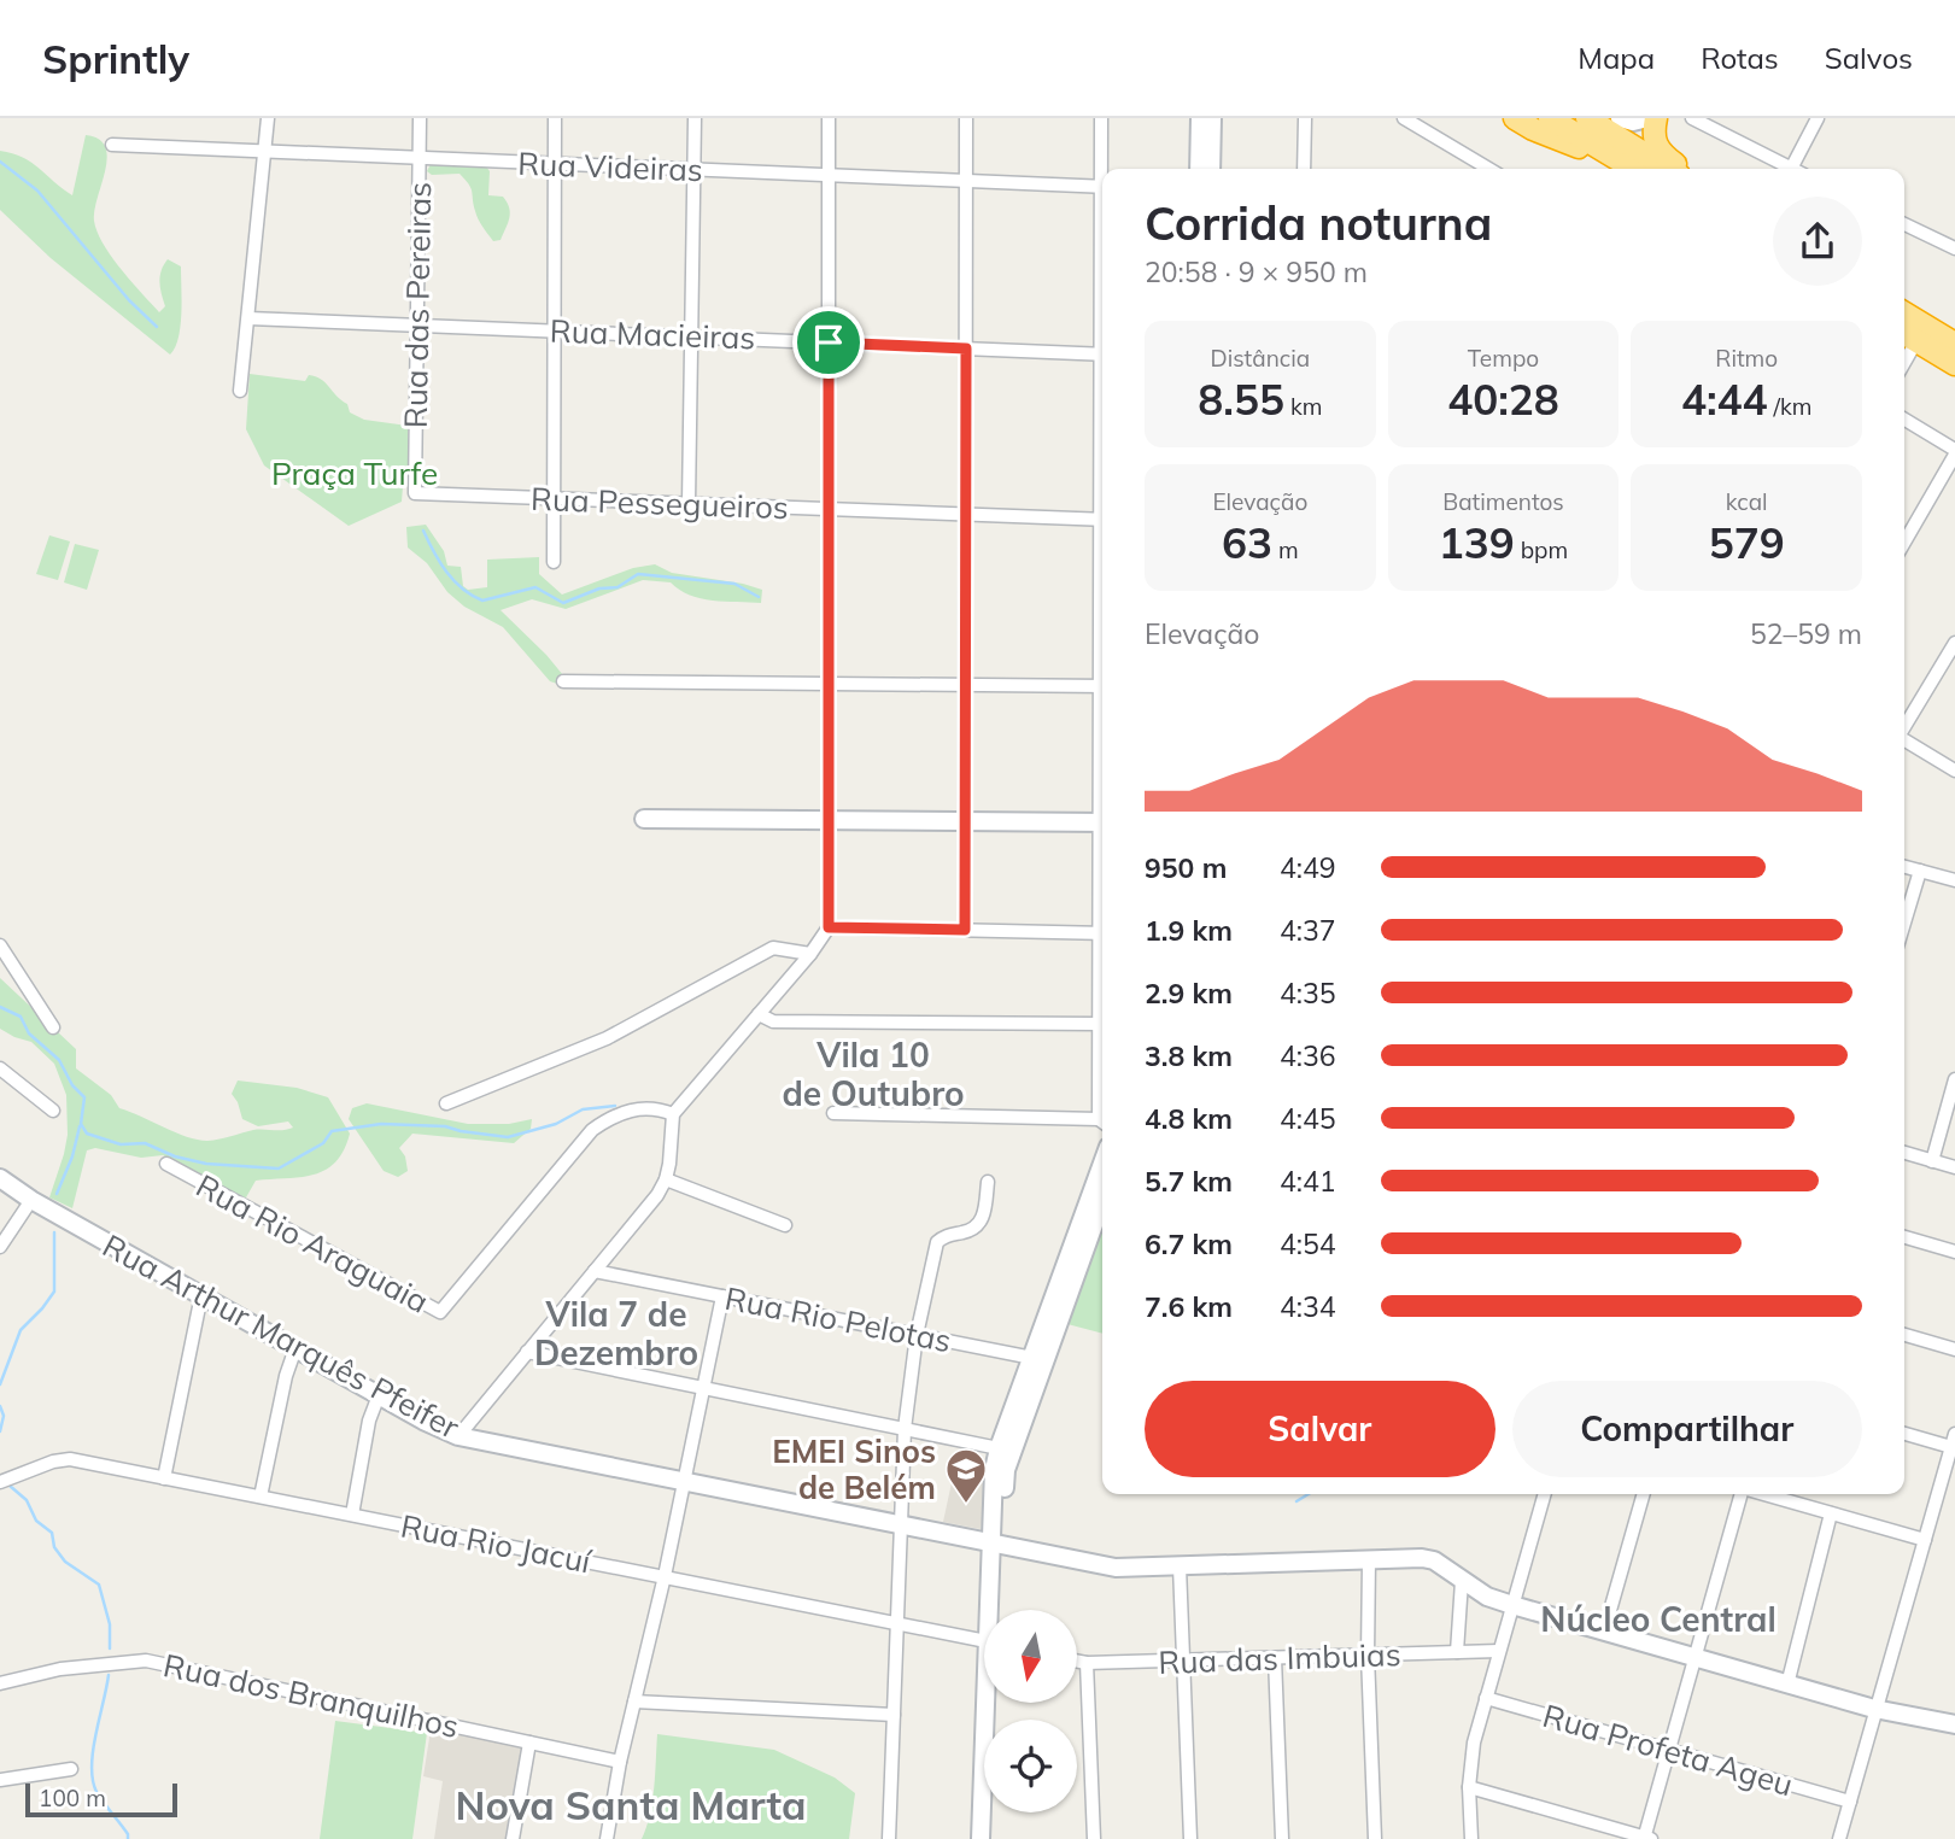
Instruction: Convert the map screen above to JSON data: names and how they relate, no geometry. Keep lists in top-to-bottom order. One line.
{"streets":{"street":["Rua Videiras","Rua das Pereiras","Rua Macieiras","Rua Pessegueiros","Rua Rio Araguaia","Rua Rio Pelotas","Rua Arthur Marquês Pfeifer","Rua Rio Jacuí","Rua das Imbuias","Rua dos Branquilhos","Rua Profeta Ageu"]},"crossings":[["Rua Videiras","Rua das Pereiras"],["Rua das Pereiras","Rua Macieiras"],["Rua das Pereiras","Rua Pessegueiros"]],"districts":["Vila 10 de Outubro","Vila 7 de Dezembro","Núcleo Central","Nova Santa Marta"],"parks":["Praça Turfe"],"places":{"school or university":["EMEI Sinos de Belém"]},"scale_bar":"100 m","north":"bottom","page":{"header":"Sprintly","nav":["Mapa","Rotas","Salvos"],"heading":["Corrida noturna","20:58 · 9 × 950 m"],"stats":[["Distância","8.55 km"],["Tempo","40:28"],["Ritmo","4:44 /km"],["Elevação","63 m"],["Batimentos","139 bpm"],["kcal","579"]],"chart":["Elevação","52–59 m"],"list":[{"name":"950 m","note":"4:49"},{"name":"1.9 km","note":"4:37"},{"name":"2.9 km","note":"4:35"},{"name":"3.8 km","note":"4:36"},{"name":"4.8 km","note":"4:45"},{"name":"5.7 km","note":"4:41"},{"name":"6.7 km","note":"4:54"},{"name":"7.6 km","note":"4:34"}],"buttons":["Salvar","Compartilhar"],"scale":"100 m"}}
